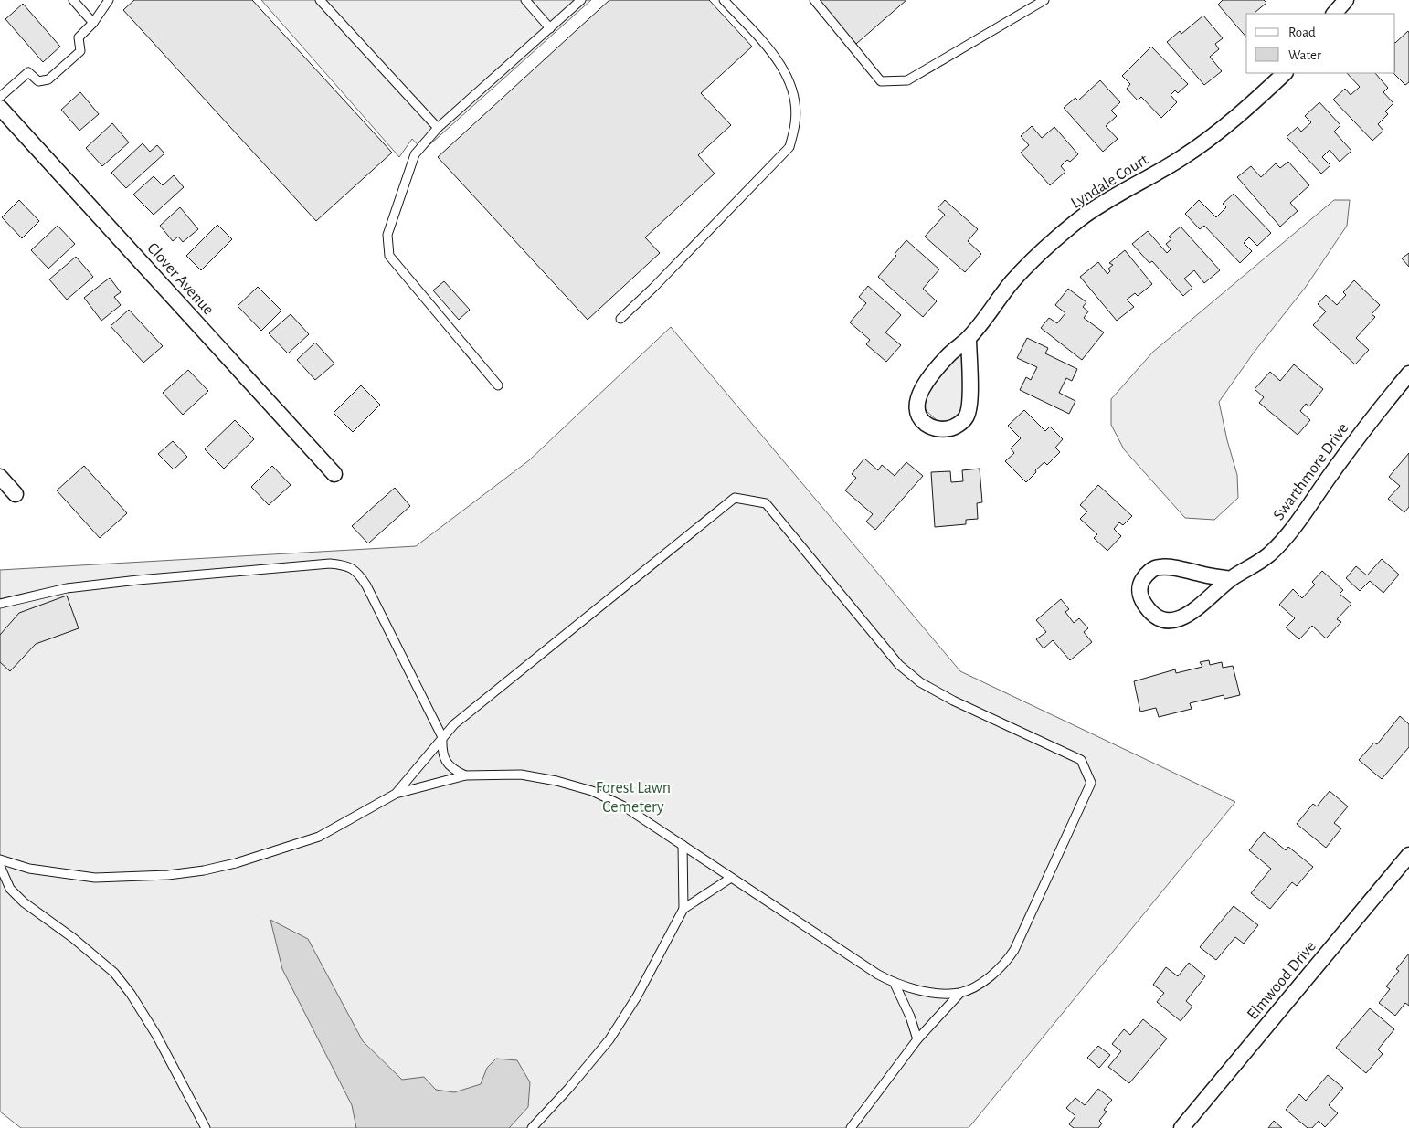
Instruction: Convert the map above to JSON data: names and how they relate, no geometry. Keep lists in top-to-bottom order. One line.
{"streets":{"street":["Lyndale Court","Clover Avenue","Swarthmore Drive","Elmwood Drive"]},"parks":["Forest Lawn Cemetery"],"legend":["Road","Water"]}
